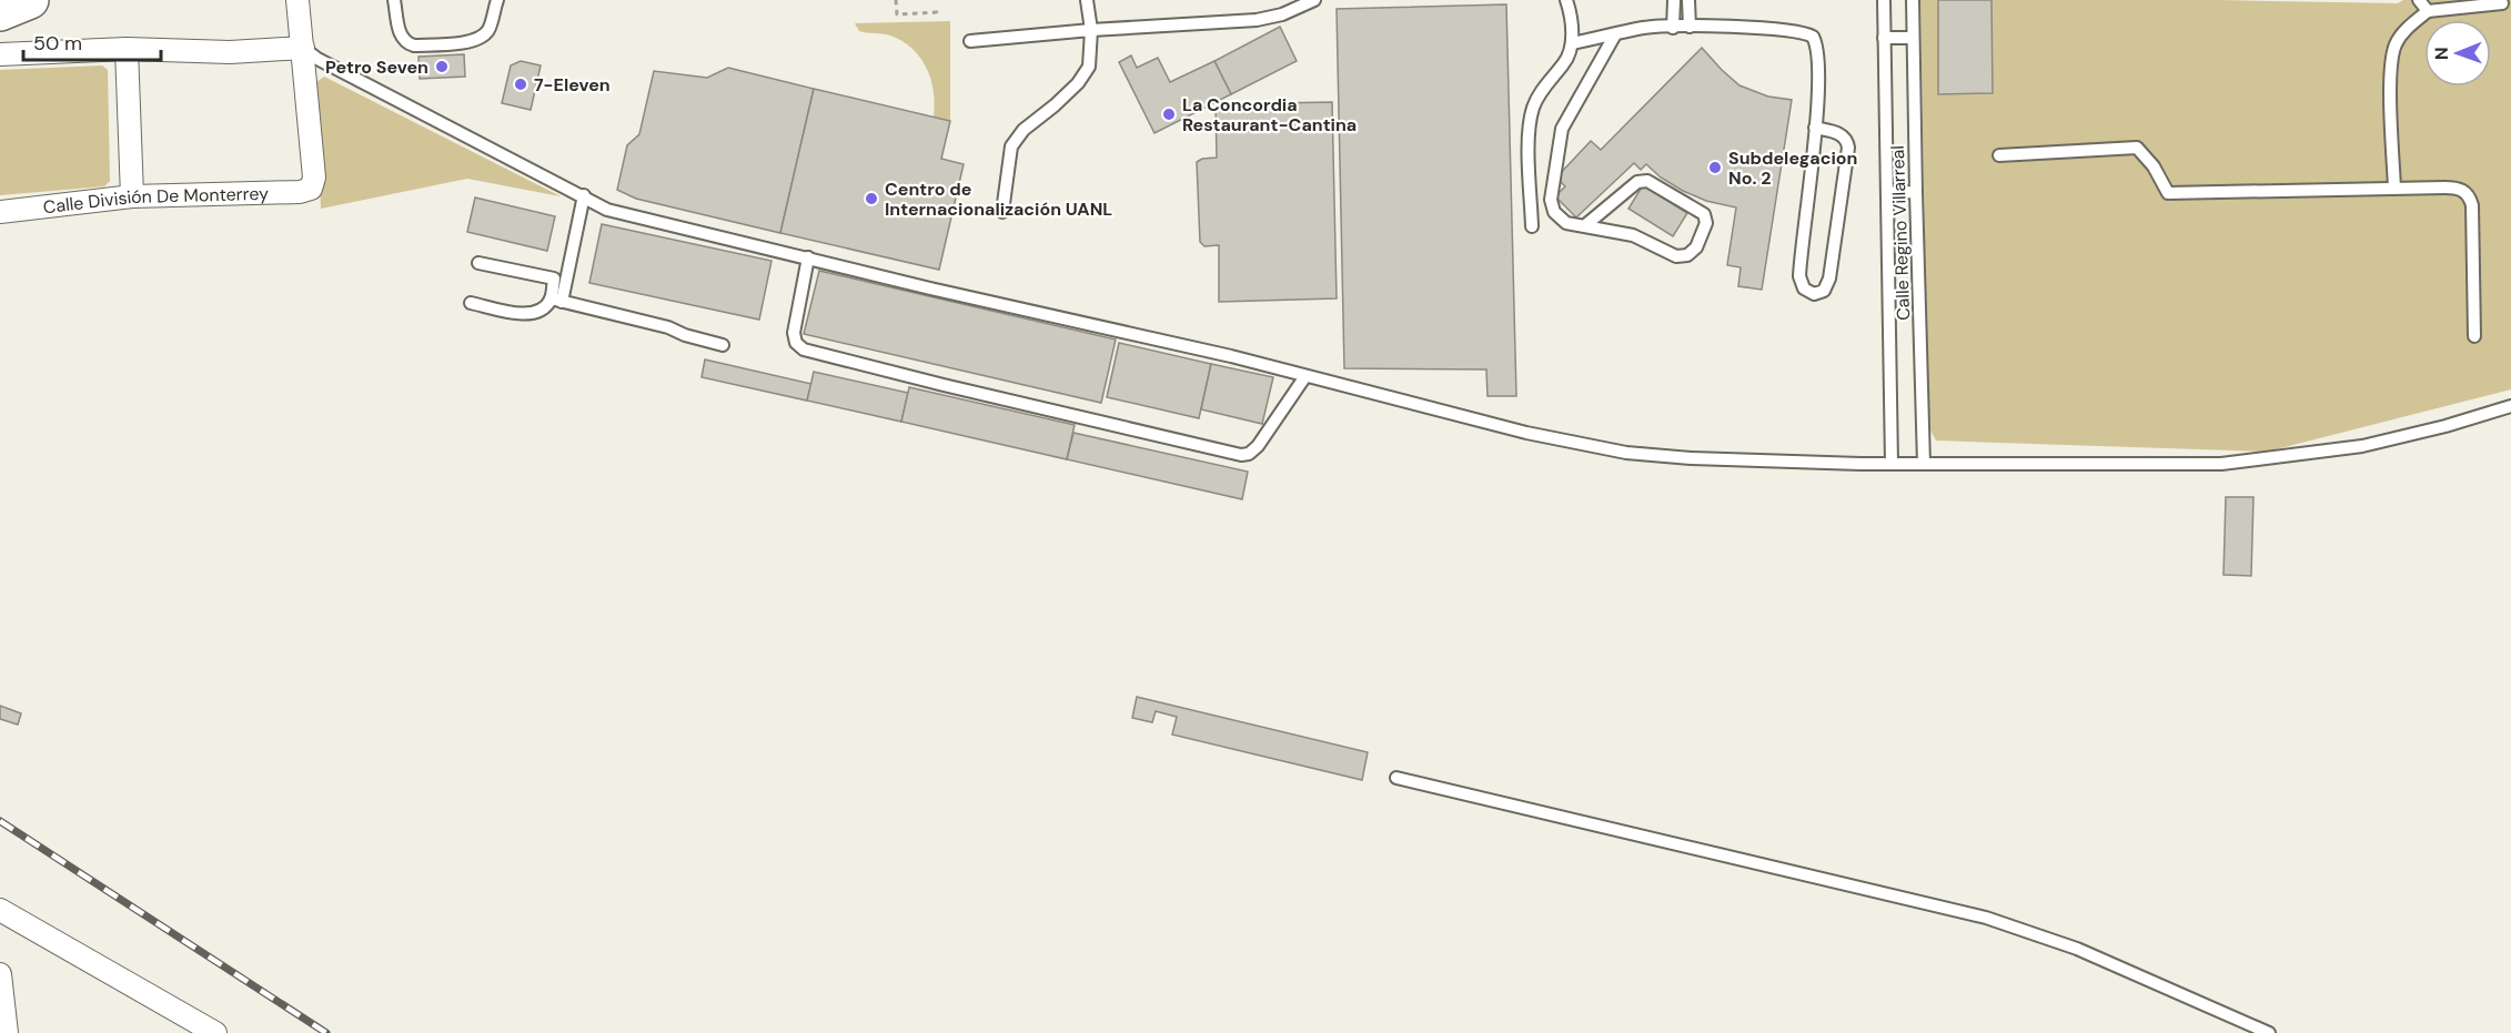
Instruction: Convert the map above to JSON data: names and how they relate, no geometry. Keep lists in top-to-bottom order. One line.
{"streets":{"street":["Calle División De Monterrey"],"lane":["Calle Regino Villarreal"]},"places":["Petro Seven","7-Eleven","La Concordia Restaurant-Cantina","Subdelegacion No. 2","Centro de Internacionalización UANL"],"scale_bar":"50 m","north":"left"}
